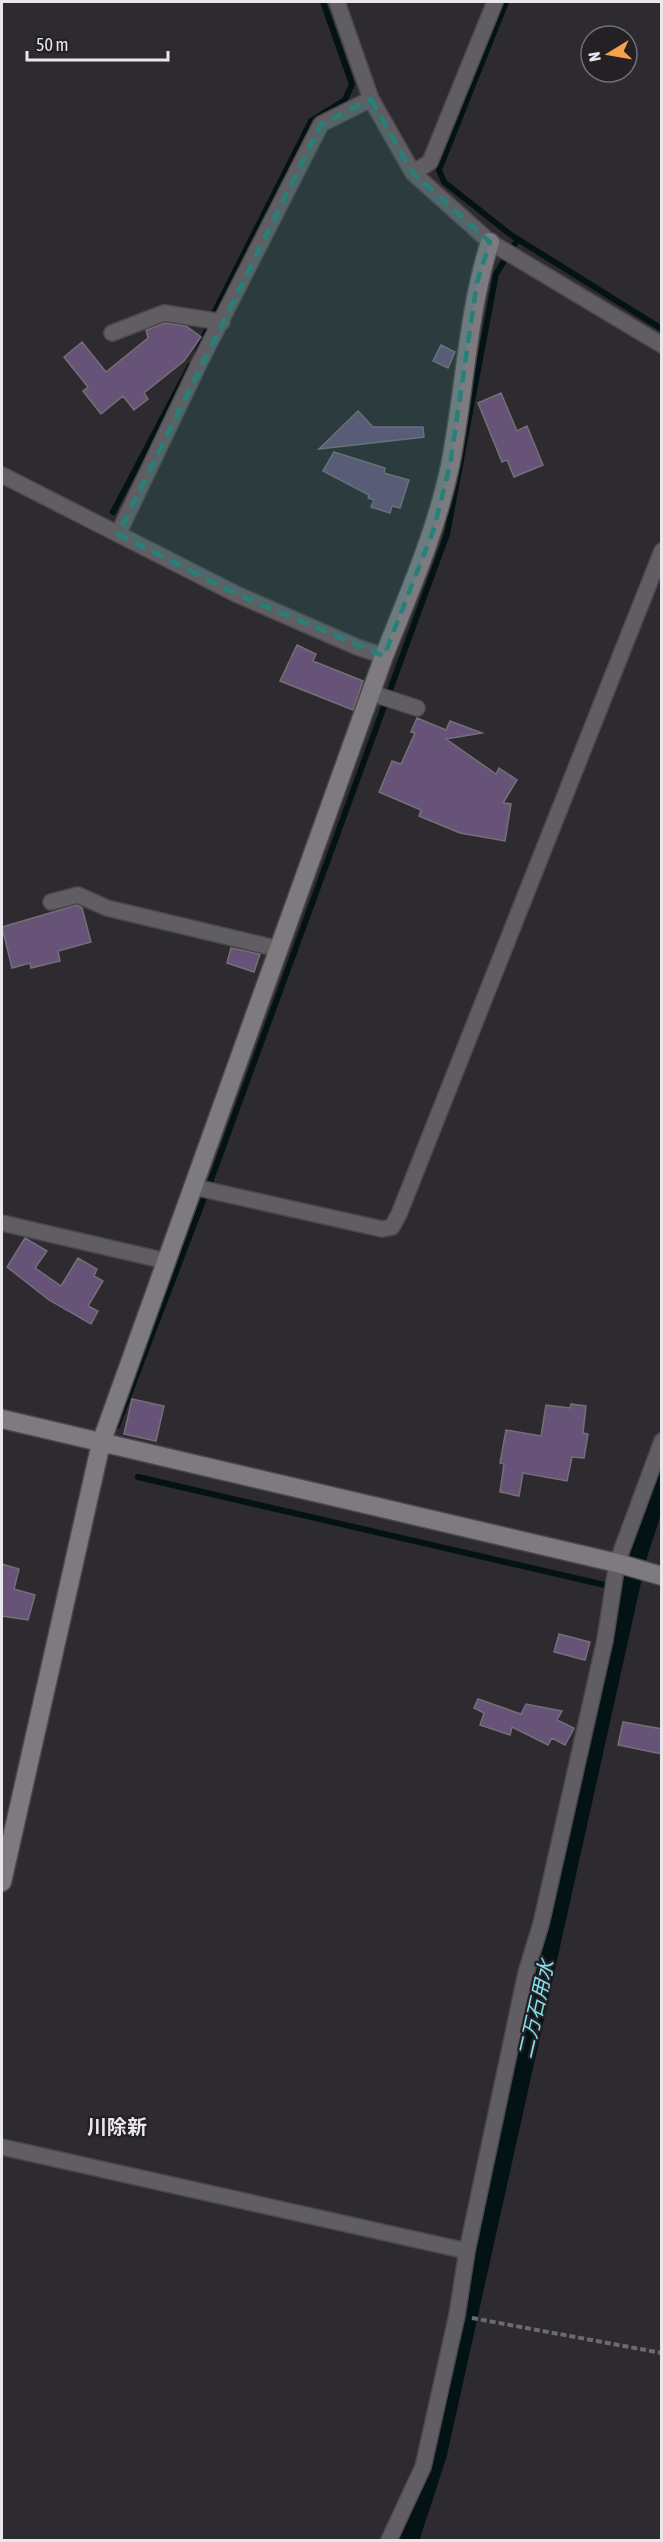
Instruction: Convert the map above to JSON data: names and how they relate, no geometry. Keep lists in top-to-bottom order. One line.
{"districts":["川除新"],"water":["二万石用水"],"scale_bar":"50 m","north":"left"}
